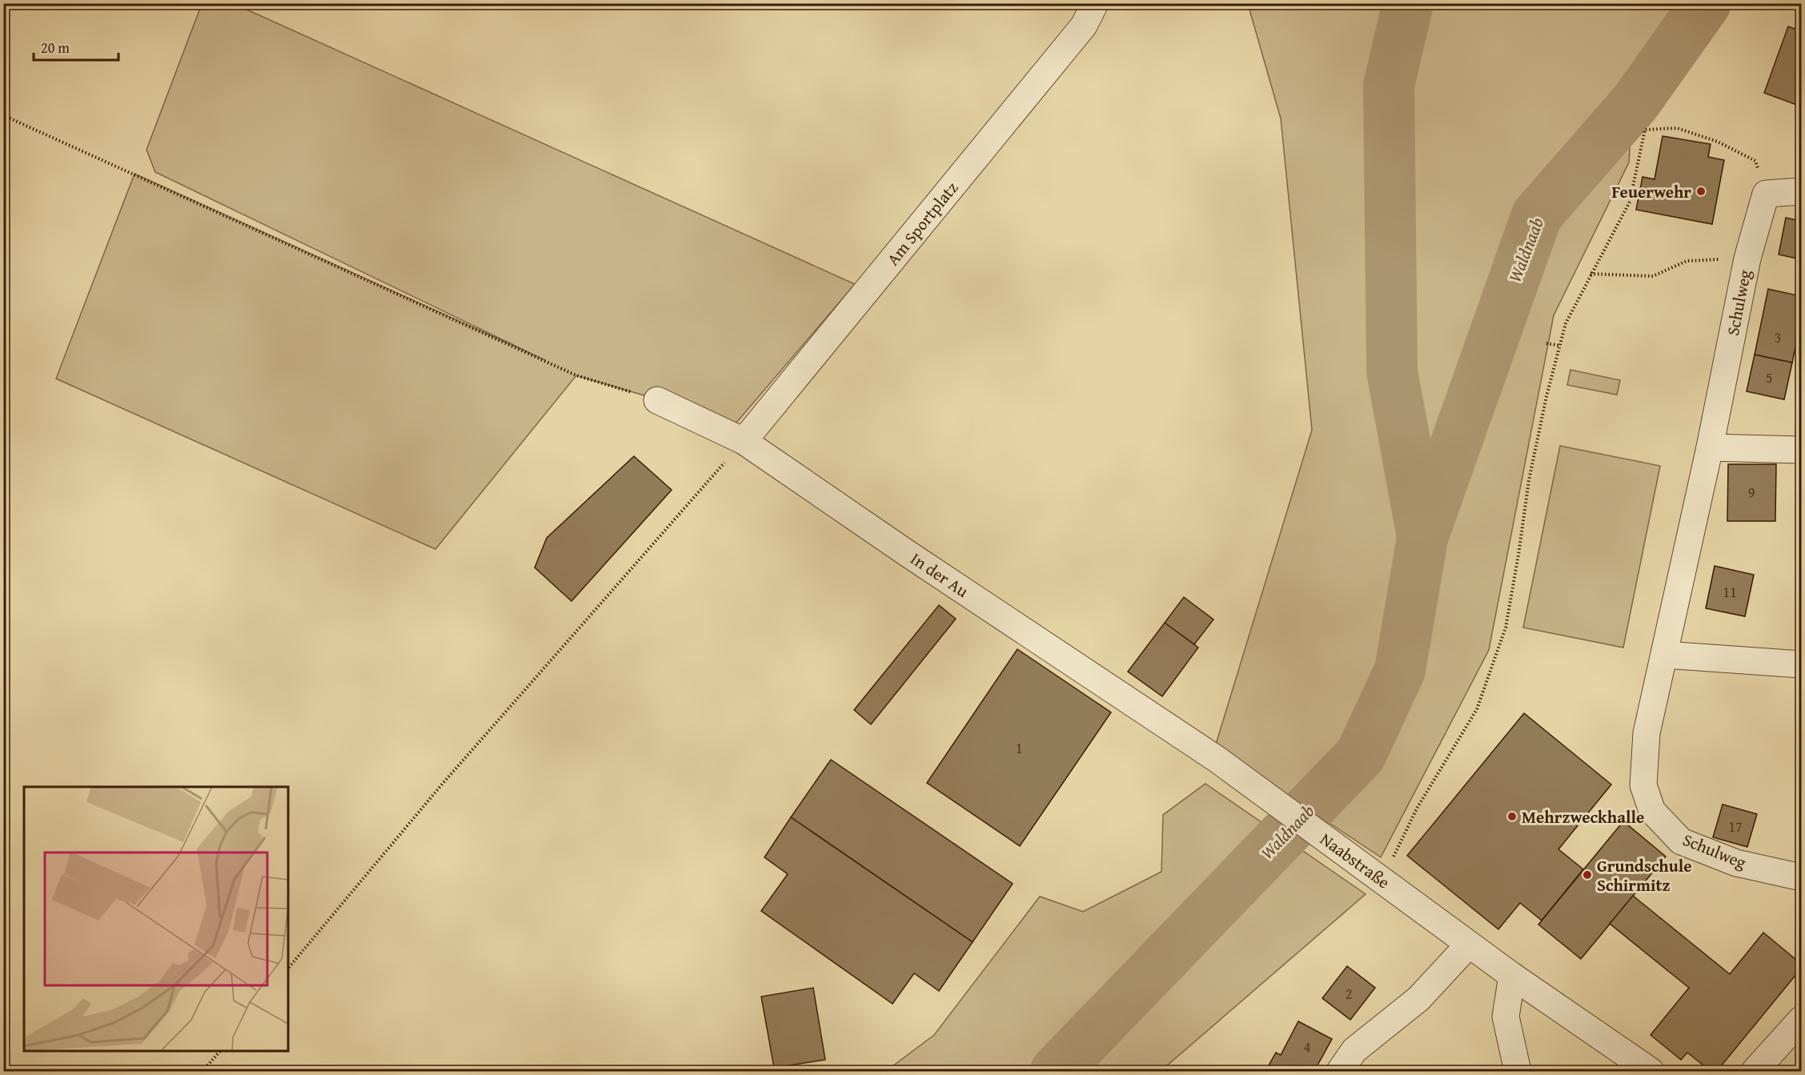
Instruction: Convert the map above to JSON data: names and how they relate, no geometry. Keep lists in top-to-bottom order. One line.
{"streets":{"street":["Am Sportplatz","Schulweg","In der Au","Naabstraße"]},"crossings":[["Am Sportplatz","In der Au"],["In der Au","Naabstraße"]],"water":["Waldnaab"],"places":["Feuerwehr","Mehrzweckhalle","Grundschule Schirmitz"],"house_numbers":["3","5","9","11","1","17","2","4"],"scale_bar":"20 m"}
